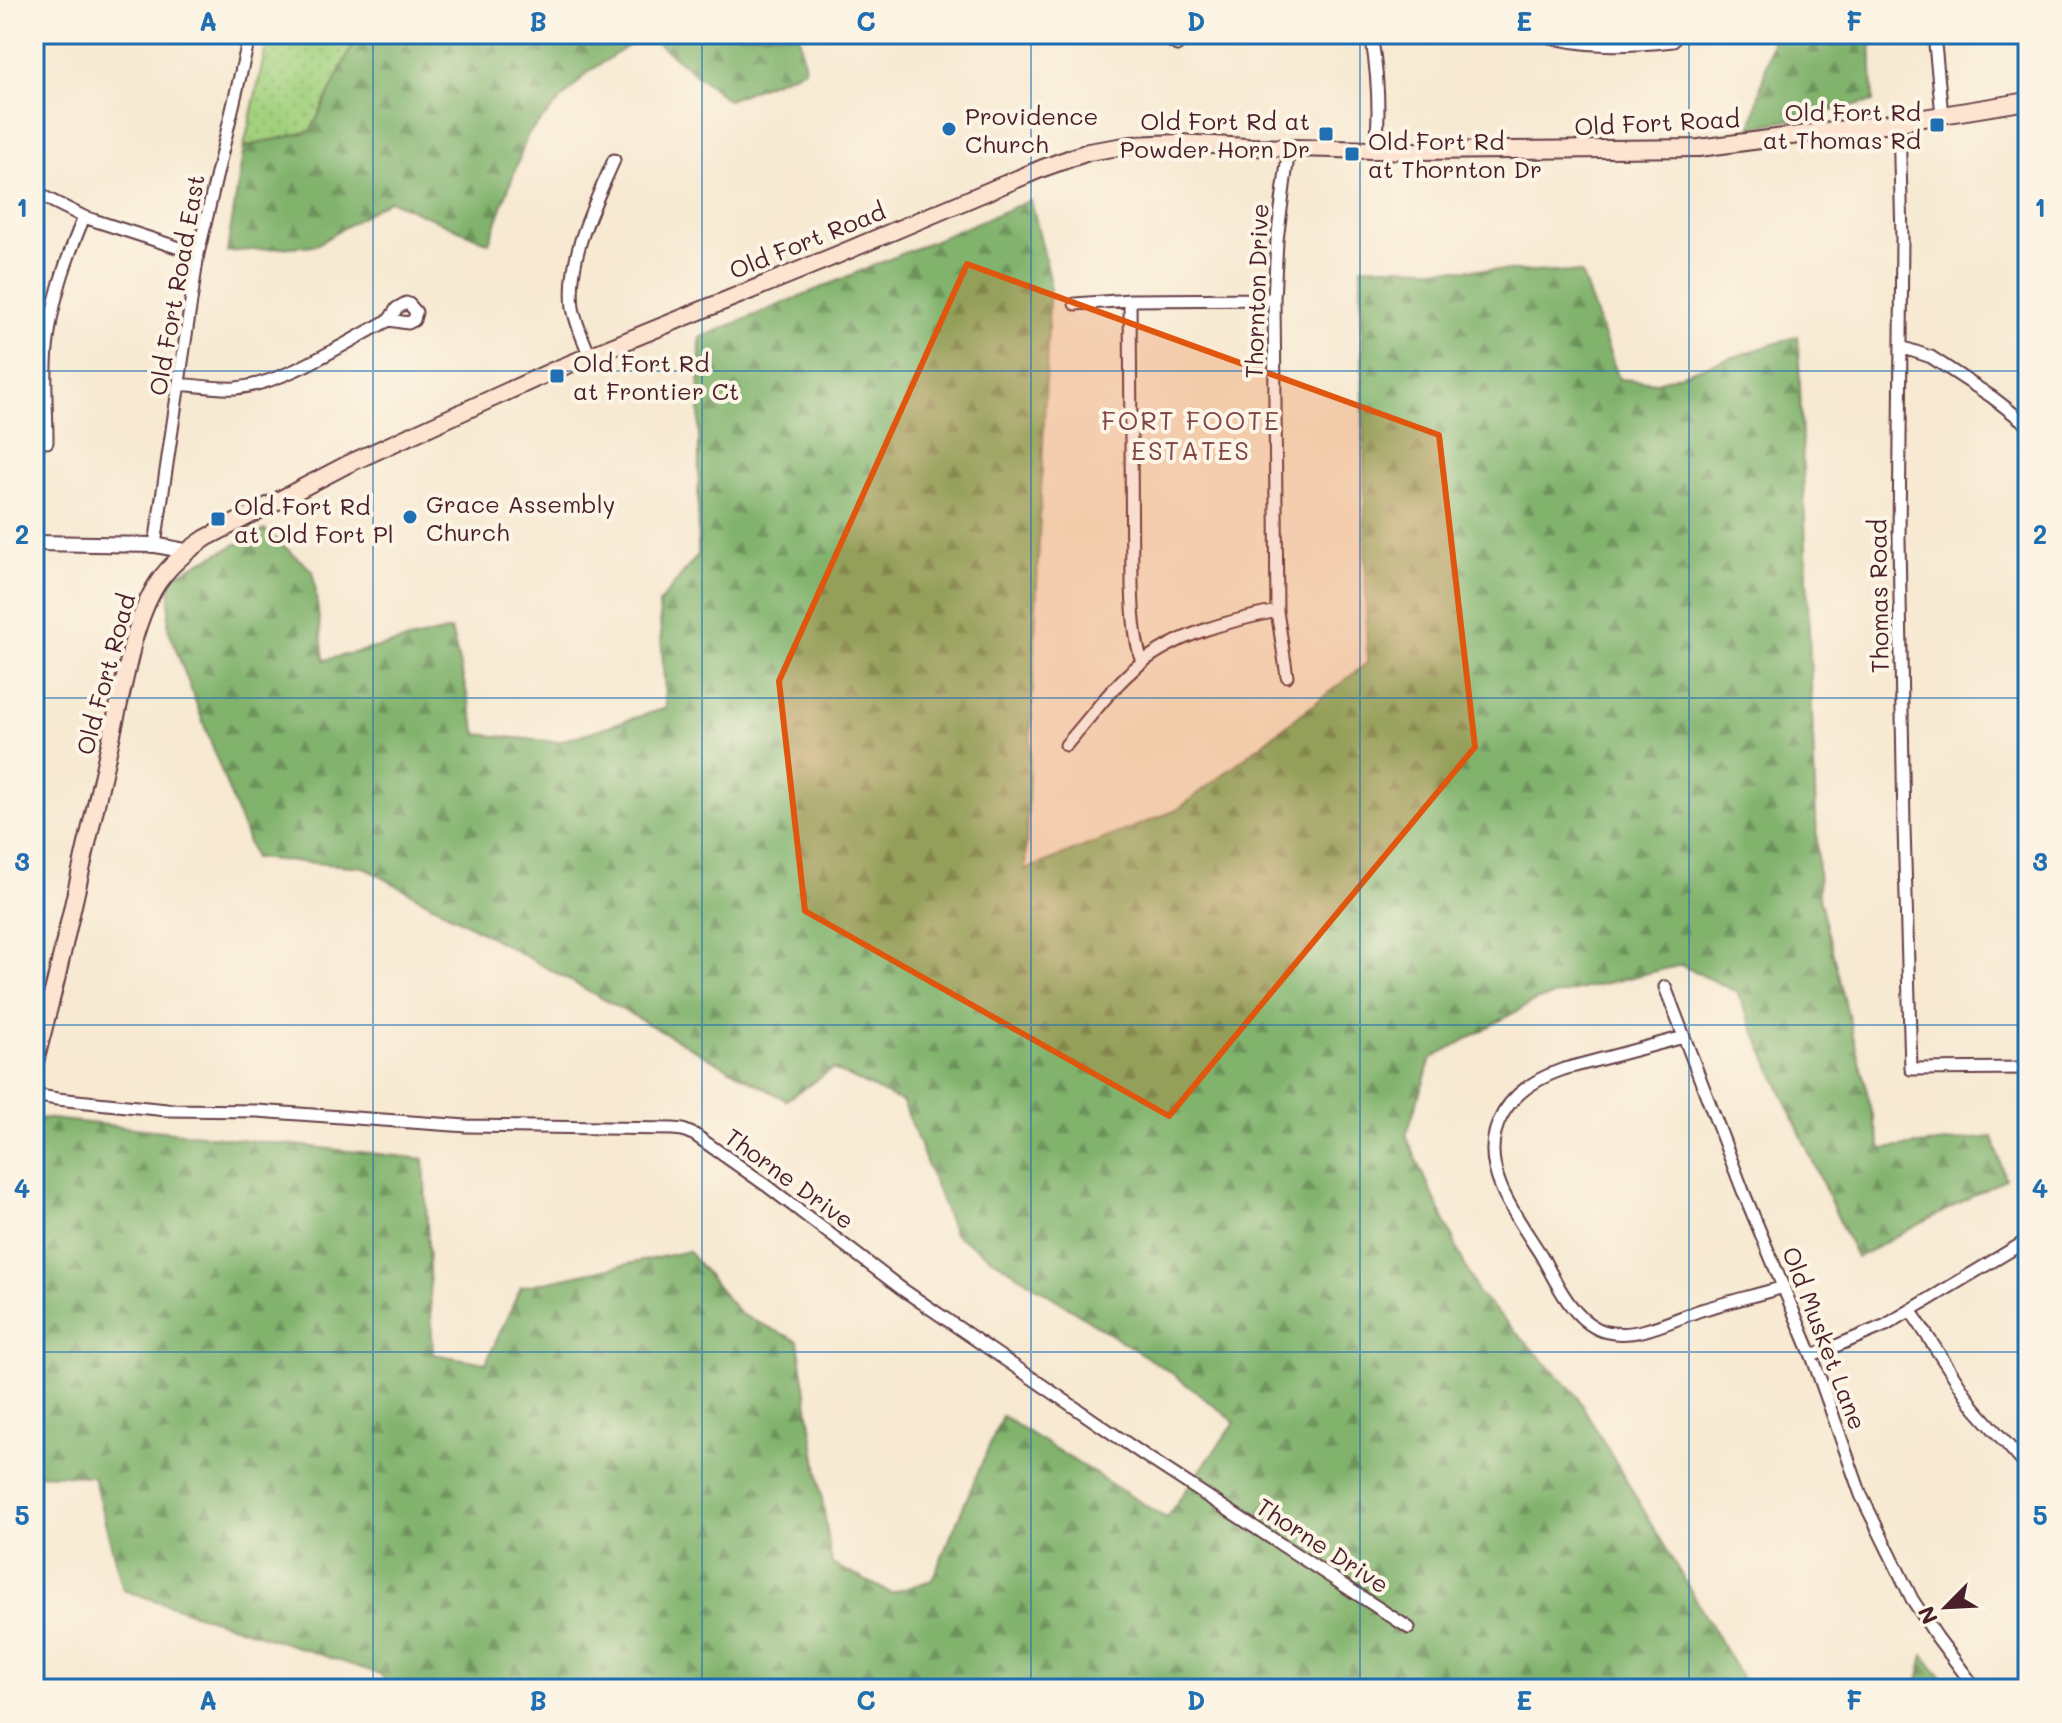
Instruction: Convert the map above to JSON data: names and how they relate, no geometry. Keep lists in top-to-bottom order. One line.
{"streets":{"main road":["Old Fort Road"],"street":["Old Fort Road East","Thornton Drive","Thomas Road","Thorne Drive","Old Musket Lane"]},"crossings":[["Old Fort Road","Thornton Drive"],["Old Fort Road","Thomas Road"]],"districts":["FORT FOOTE ESTATES"],"places":{"transit":["Old Fort Rd at Thomas Rd","Old Fort Rd at Powder Horn Dr","Old Fort Rd at Thornton Dr","Old Fort Rd at Frontier Ct","Old Fort Rd at Old Fort Pl"],"other":["Providence Church","Grace Assembly Church"]},"north":"bottom left","grid":{"columns":["A","B","C","D","E","F"],"rows":["1","2","3","4","5"]}}
